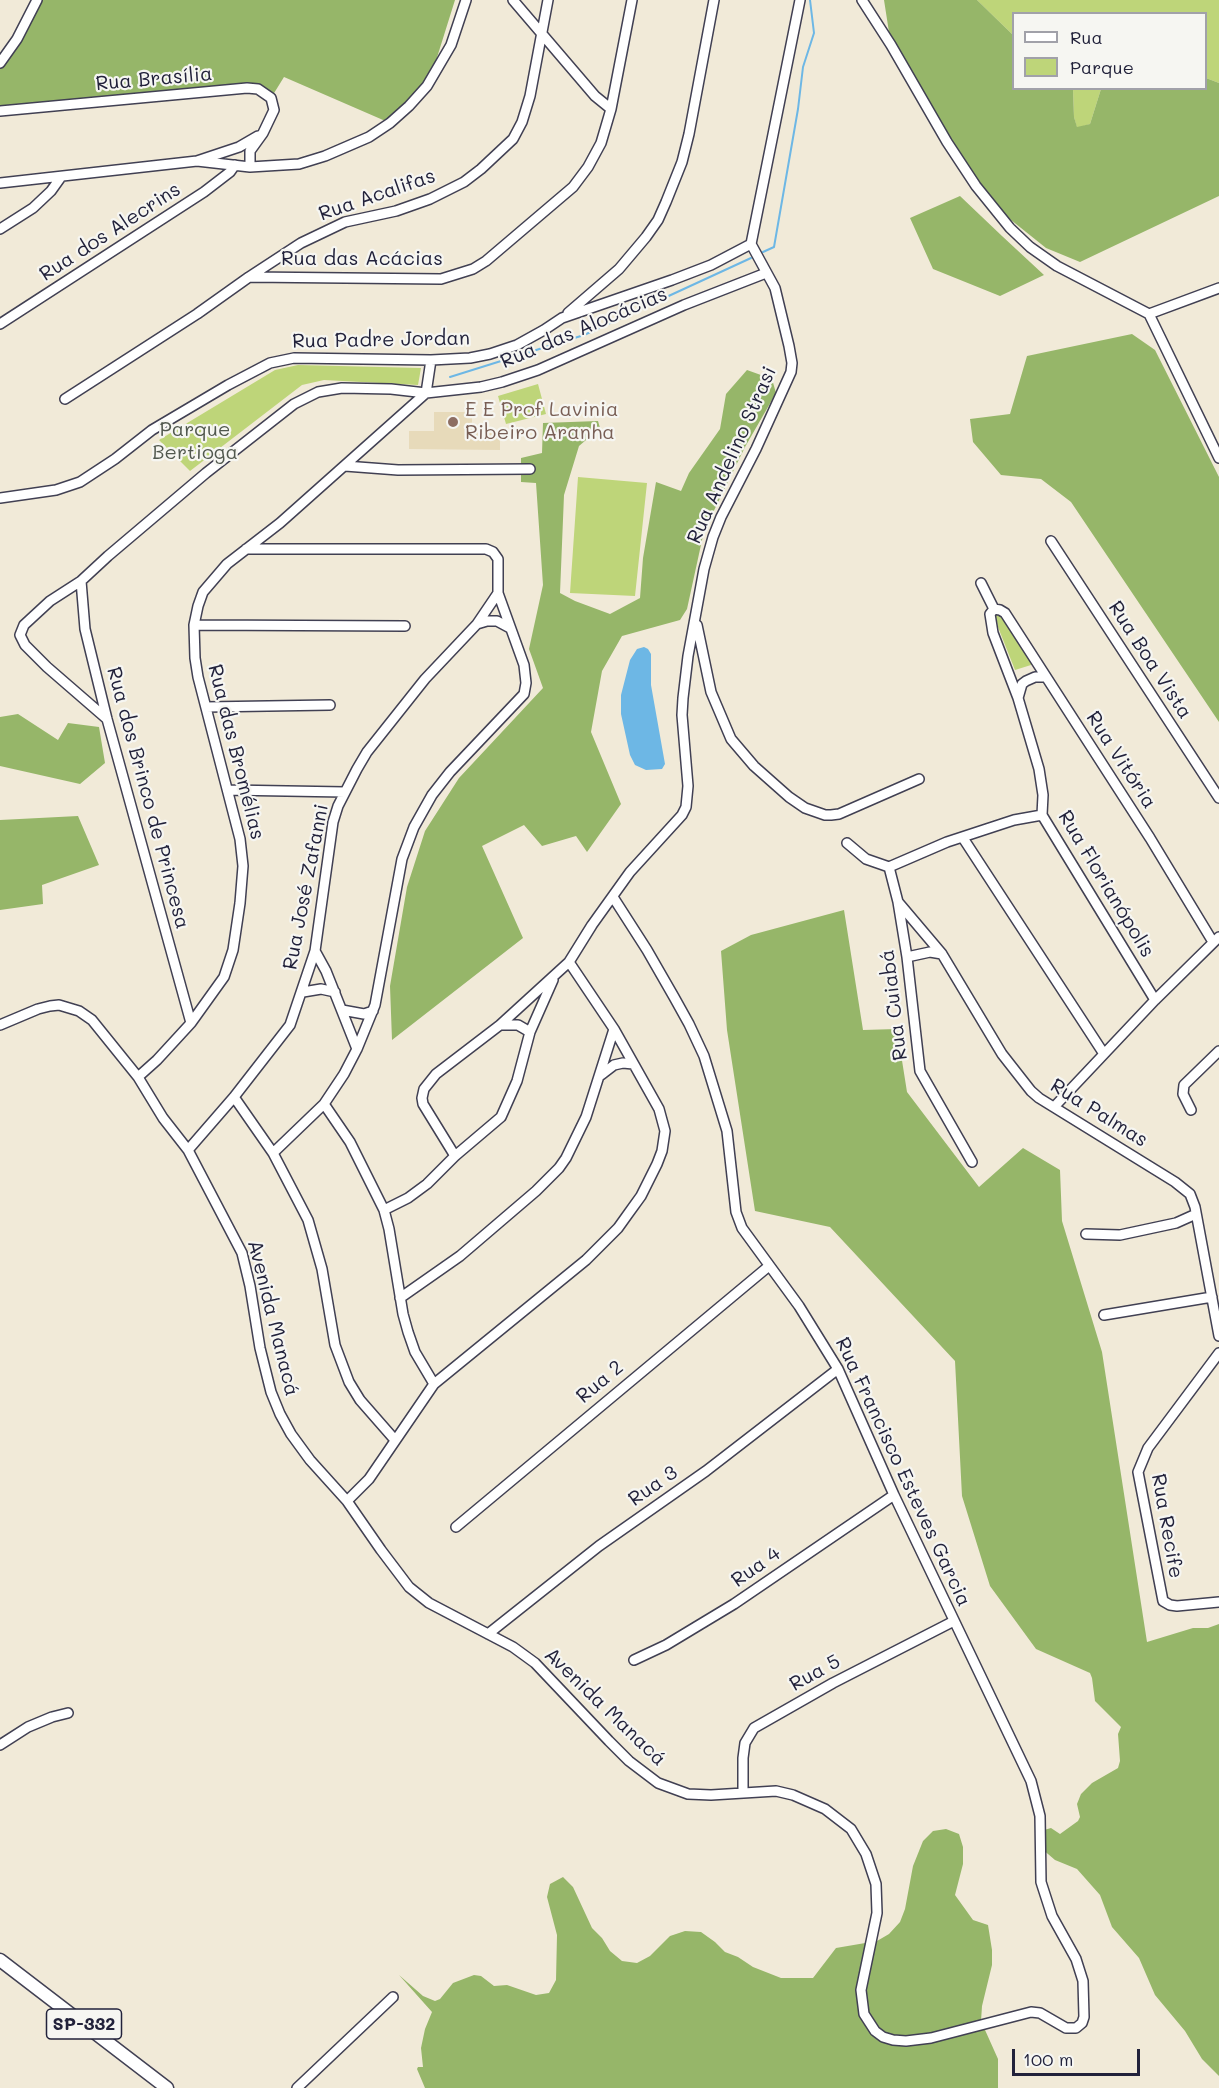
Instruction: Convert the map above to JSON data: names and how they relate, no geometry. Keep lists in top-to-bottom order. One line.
{"streets":{"main road":["SP-332"],"street":["Rua Brasília","Rua Acalifas","Rua dos Alecrins","Rua das Acácias","Rua das Alocácias","Rua Padre Jordan","Rua Andelino Strasi","Rua Boa Vista","Rua das Bromélias","Rua Vitória","Rua dos Brinco de Princesa","Rua Florianópolis","Rua José Zafanni","Rua Cuiabá","Rua Palmas","Avenida Manacá","Rua 2","Rua Francisco Esteves Garcia","Rua 3","Rua Recife","Rua 4","Rua 5"]},"crossings":[["Rua Acalifas","Rua das Acácias"],["Rua das Alocácias","Rua Andelino Strasi"],["Rua das Alocácias","Rua das Bromélias"],["Rua das Alocácias","Rua dos Brinco de Princesa"],["Rua Padre Jordan","Rua Andelino Strasi"],["Rua Andelino Strasi","Rua Francisco Esteves Garcia"],["Rua das Bromélias","Rua dos Brinco de Princesa"],["Rua das Bromélias","Avenida Manacá"],["Rua Vitória","Rua Florianópolis"],["Rua José Zafanni","Avenida Manacá"],["Rua Cuiabá","Rua Palmas"],["Avenida Manacá","Rua Francisco Esteves Garcia"],["Avenida Manacá","Rua 3"],["Avenida Manacá","Rua 5"],["Rua 2","Rua Francisco Esteves Garcia"],["Rua Francisco Esteves Garcia","Rua 3"],["Rua Francisco Esteves Garcia","Rua 4"],["Rua Francisco Esteves Garcia","Rua 5"]],"parks":["Parque Bertioga"],"places":["E E Prof Lavinia Ribeiro Aranha"],"legend":["Rua","Parque"],"scale_bar":"100 m"}
